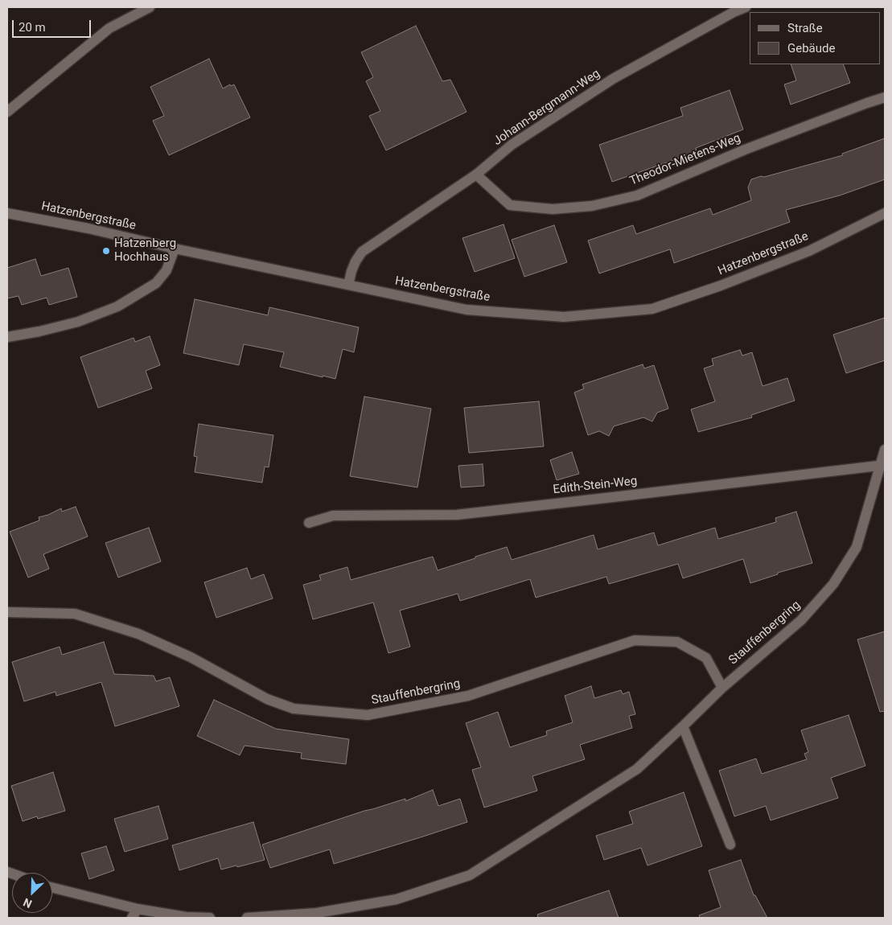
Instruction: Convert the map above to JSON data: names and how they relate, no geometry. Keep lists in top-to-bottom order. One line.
{"streets":{"street":["Johann-Bergmann-Weg","Theodor-Mietens-Weg","Hatzenbergstraße","Edith-Stein-Weg","Stauffenbergring"]},"crossings":[["Johann-Bergmann-Weg","Theodor-Mietens-Weg"],["Johann-Bergmann-Weg","Hatzenbergstraße"],["Edith-Stein-Weg","Stauffenbergring"]],"places":["Hatzenberg Hochhaus"],"legend":["Straße","Gebäude"],"scale_bar":"20 m","north":"bottom left"}
